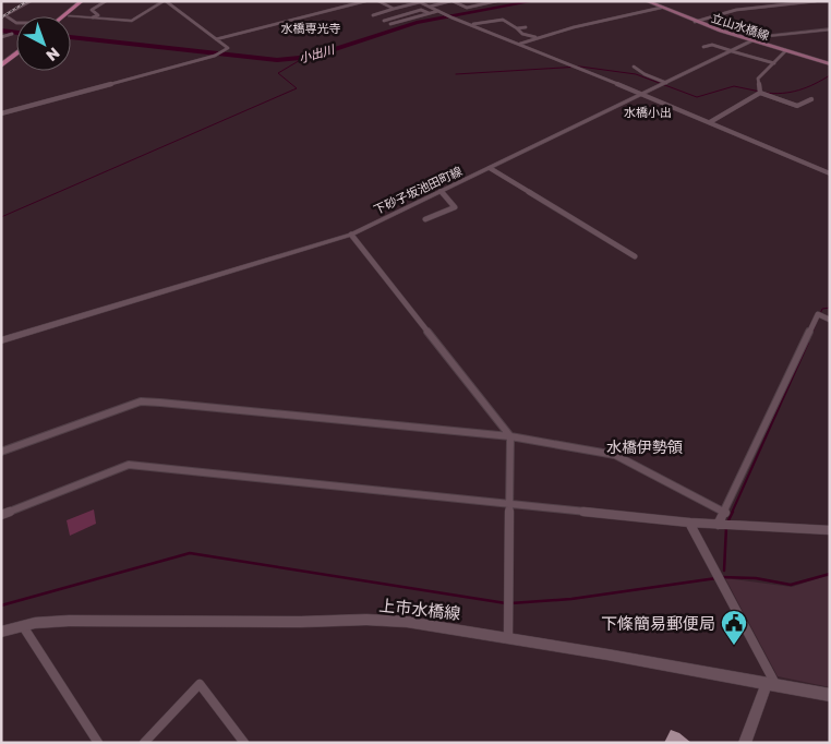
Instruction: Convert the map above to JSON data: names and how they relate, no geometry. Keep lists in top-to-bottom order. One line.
{"streets":{"main road":["立山水橋線","下砂子坂池田町線","上市水橋線"]},"crossings":[["立山水橋線","下砂子坂池田町線"]],"districts":["水橋専光寺","水橋小出","水橋伊勢領"],"water":["小出川"],"places":{"public building":["下條簡易郵便局"]},"north":"bottom right"}
